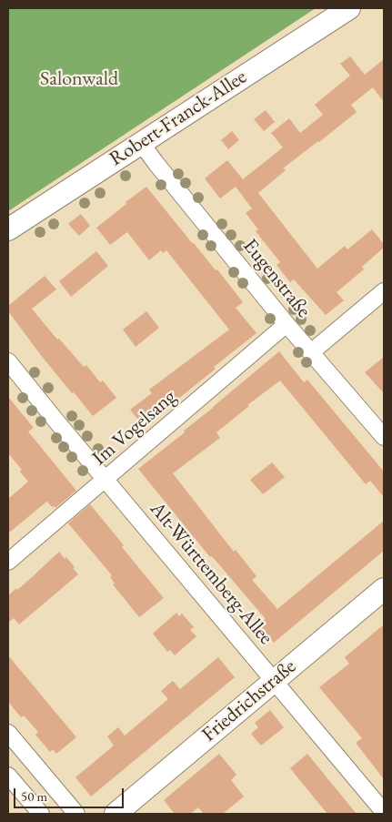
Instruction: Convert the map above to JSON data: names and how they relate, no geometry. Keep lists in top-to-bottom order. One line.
{"streets":{"main road":["Robert-Franck-Allee","Friedrichstraße"],"street":["Eugenstraße","Im Vogelsang","Alt-Württemberg-Allee"]},"crossings":[["Robert-Franck-Allee","Eugenstraße"],["Eugenstraße","Im Vogelsang"],["Im Vogelsang","Alt-Württemberg-Allee"],["Alt-Württemberg-Allee","Friedrichstraße"]],"parks":["Salonwald"],"scale_bar":"50 m"}
